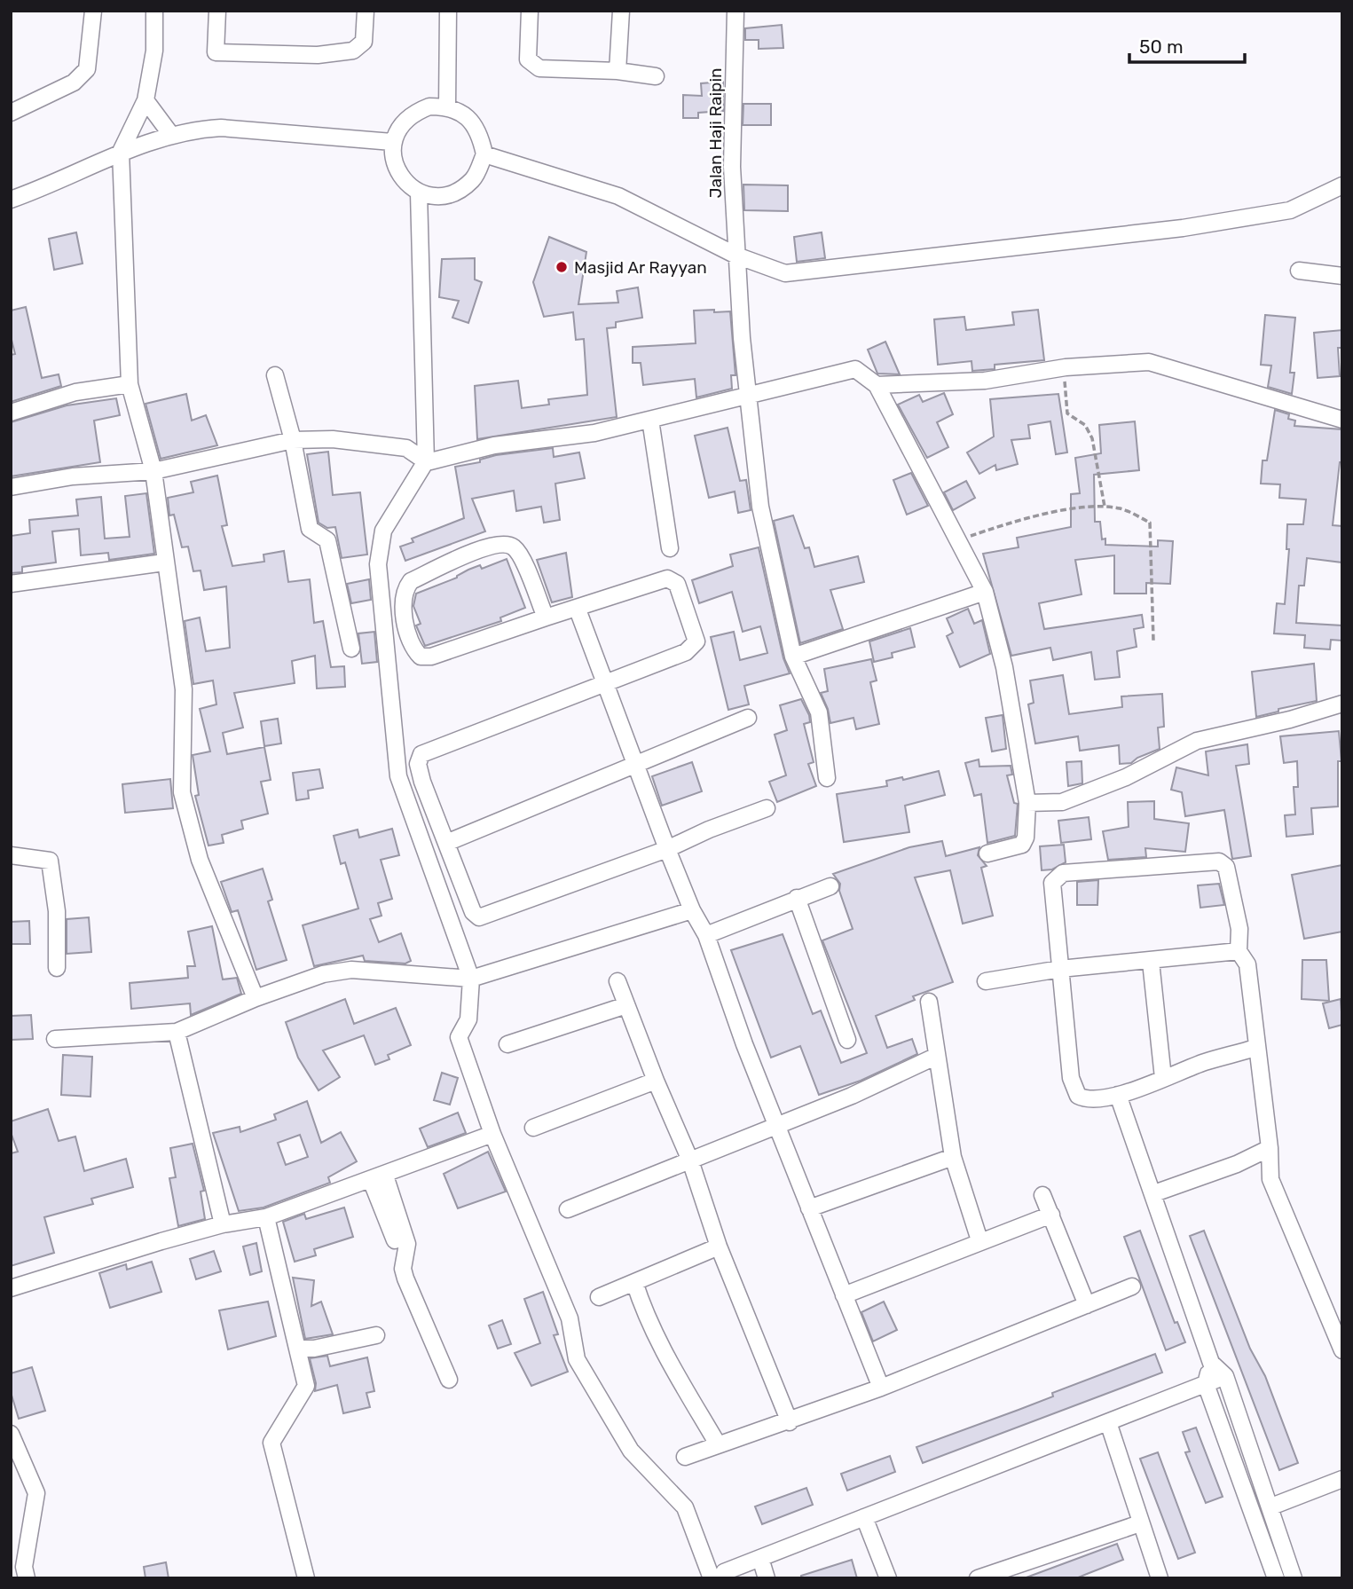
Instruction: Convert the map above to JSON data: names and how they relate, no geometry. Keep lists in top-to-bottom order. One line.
{"streets":{"street":["Jalan Haji Raipin"]},"places":["Masjid Ar Rayyan"],"scale_bar":"50 m"}
